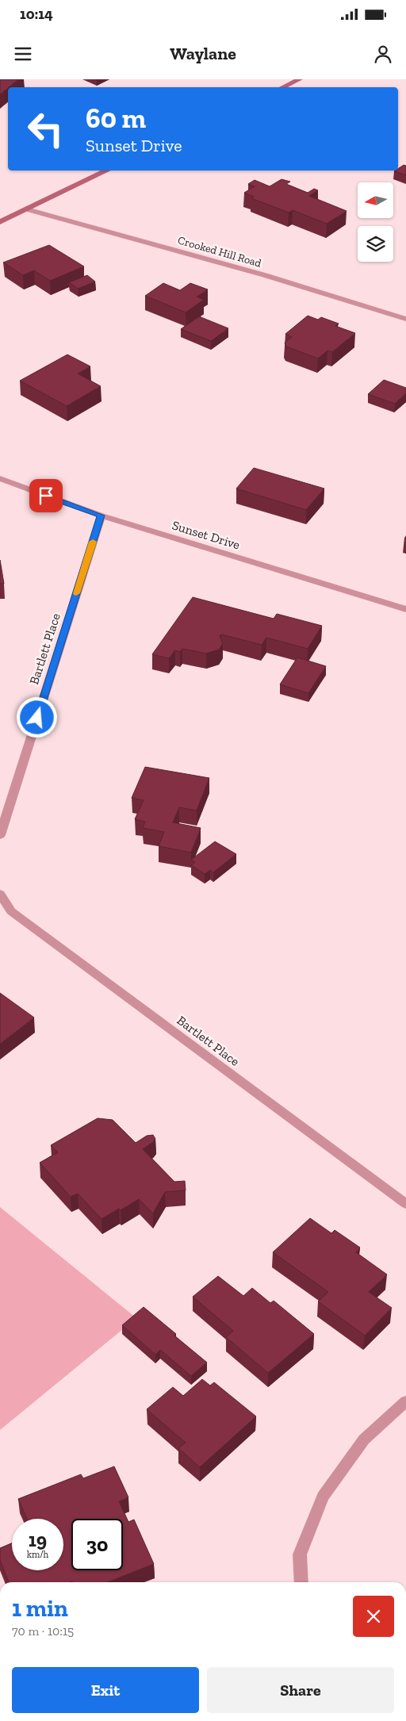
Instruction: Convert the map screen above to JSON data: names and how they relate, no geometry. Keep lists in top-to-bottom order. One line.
{"streets":{"street":["Crooked Hill Road","Sunset Drive","Bartlett Place"]},"crossings":[["Sunset Drive","Bartlett Place"]],"north":"left","page":{"status":"10:14","header":"Waylane","turn":["60 m","Sunset Drive"],"speed":"19 km/h","limit":"30","heading":["1 min","70 m · 10:15"],"buttons":["Exit","Share"]}}
